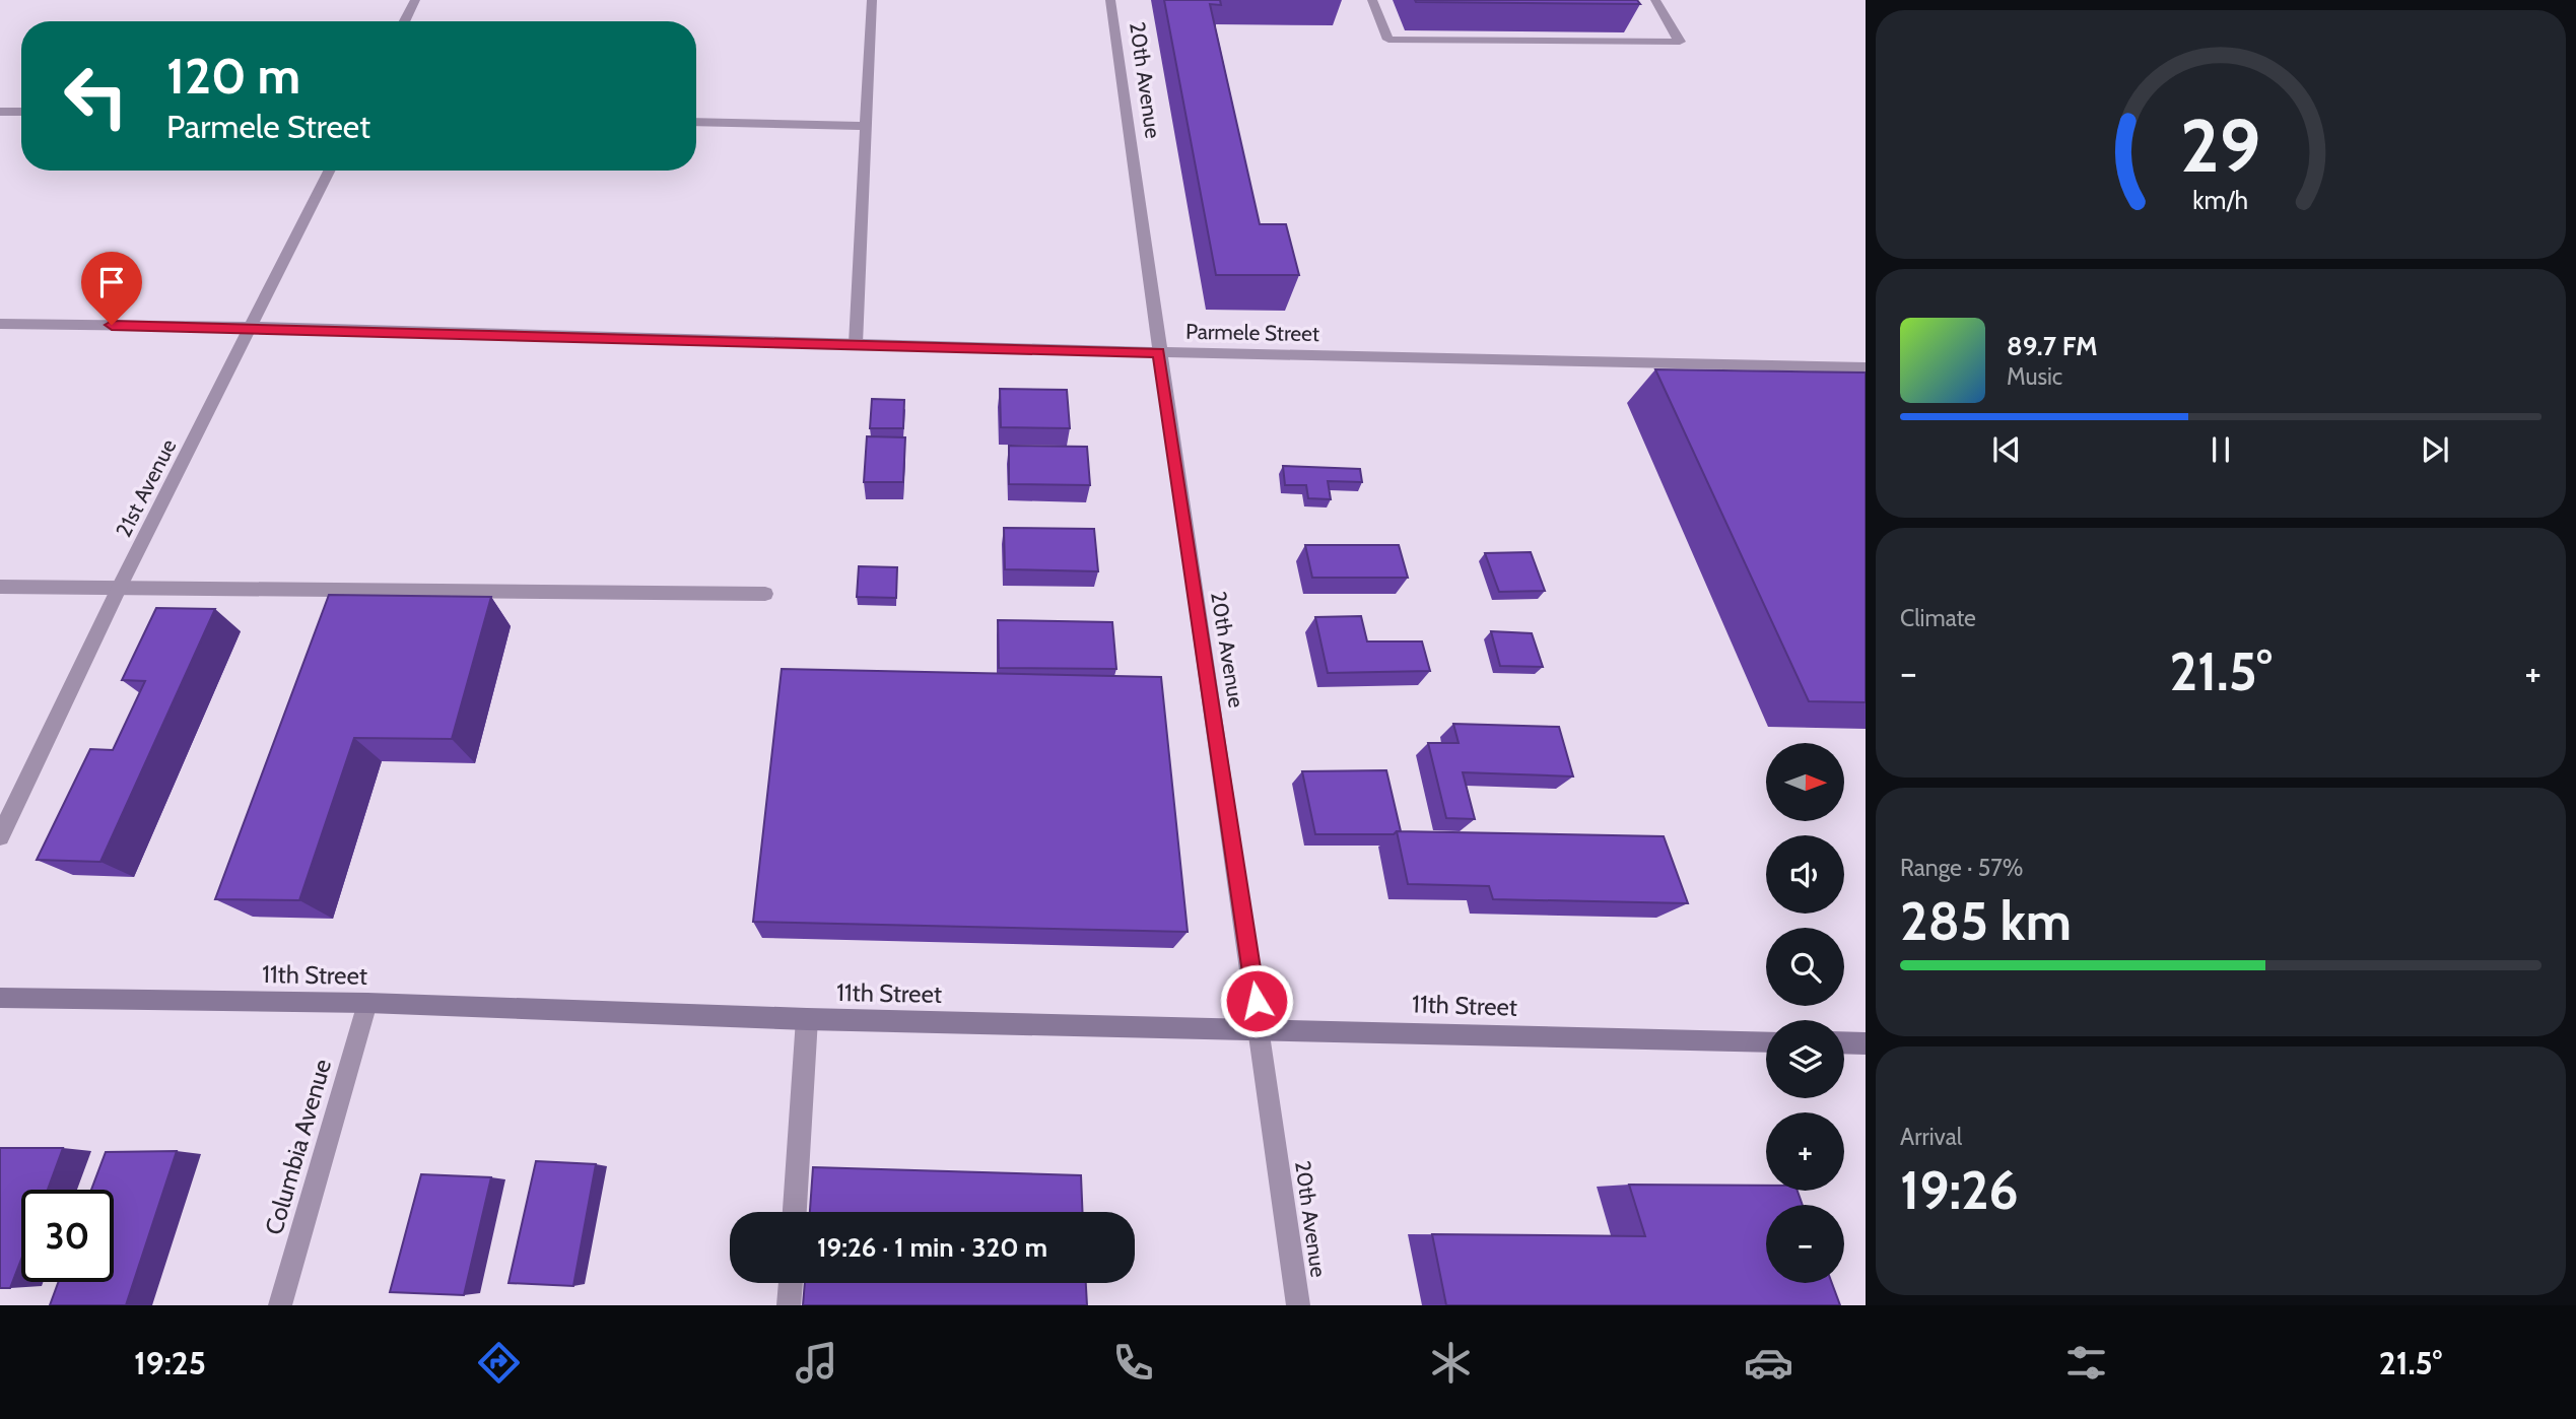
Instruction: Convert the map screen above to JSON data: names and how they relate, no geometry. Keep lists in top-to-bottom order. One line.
{"streets":{"main road":["11th Street"],"street":["20th Avenue","Parmele Street","21st Avenue","Columbia Avenue"]},"crossings":[["20th Avenue","Parmele Street"],["20th Avenue","11th Street"],["Parmele Street","21st Avenue"],["11th Street","Columbia Avenue"]],"north":"right","page":{"turn":["120 m","Parmele Street"],"song":["89.7 FM","Music"],"tile":["Climate",["Range · 57%","285 km"],["Arrival","19:26"]],"heat":["−","21.5°","+"],"map_buttons":["+","−"],"limit":"30","trip":"19:26 · 1 min · 320 m","tabs":["19:25","21.5°"],"gauge":["29","km/h"]}}
